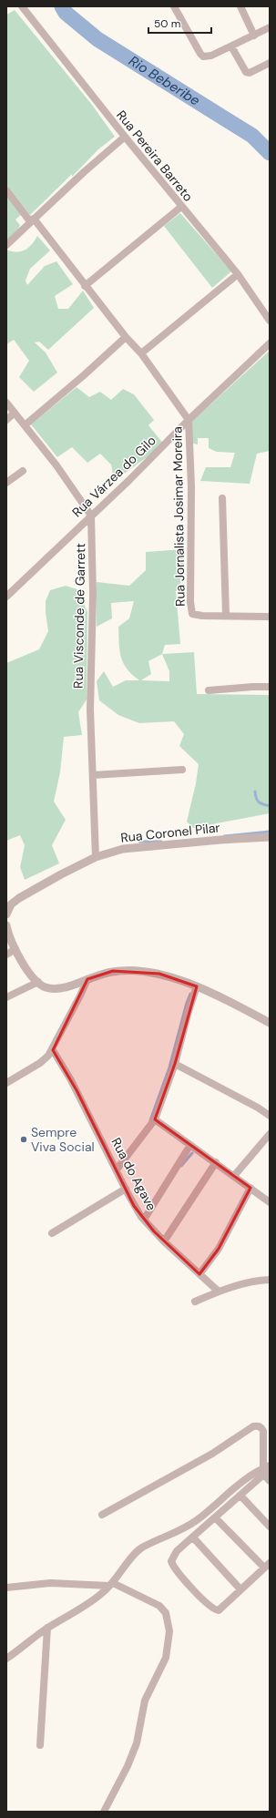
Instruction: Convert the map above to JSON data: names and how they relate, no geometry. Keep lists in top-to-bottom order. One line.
{"streets":{"street":["Rua Pereira Barreto","Rua Várzea do Gilo","Rua Jornalista Josimar Moreira","Rua Visconde de Garrett","Rua Coronel Pilar","Rua do Agave"]},"crossings":[["Rua Várzea do Gilo","Rua Jornalista Josimar Moreira"],["Rua Várzea do Gilo","Rua Visconde de Garrett"],["Rua Visconde de Garrett","Rua Coronel Pilar"]],"water":["Rio Beberibe"],"places":["Sempre Viva Social"],"scale_bar":"50 m"}
